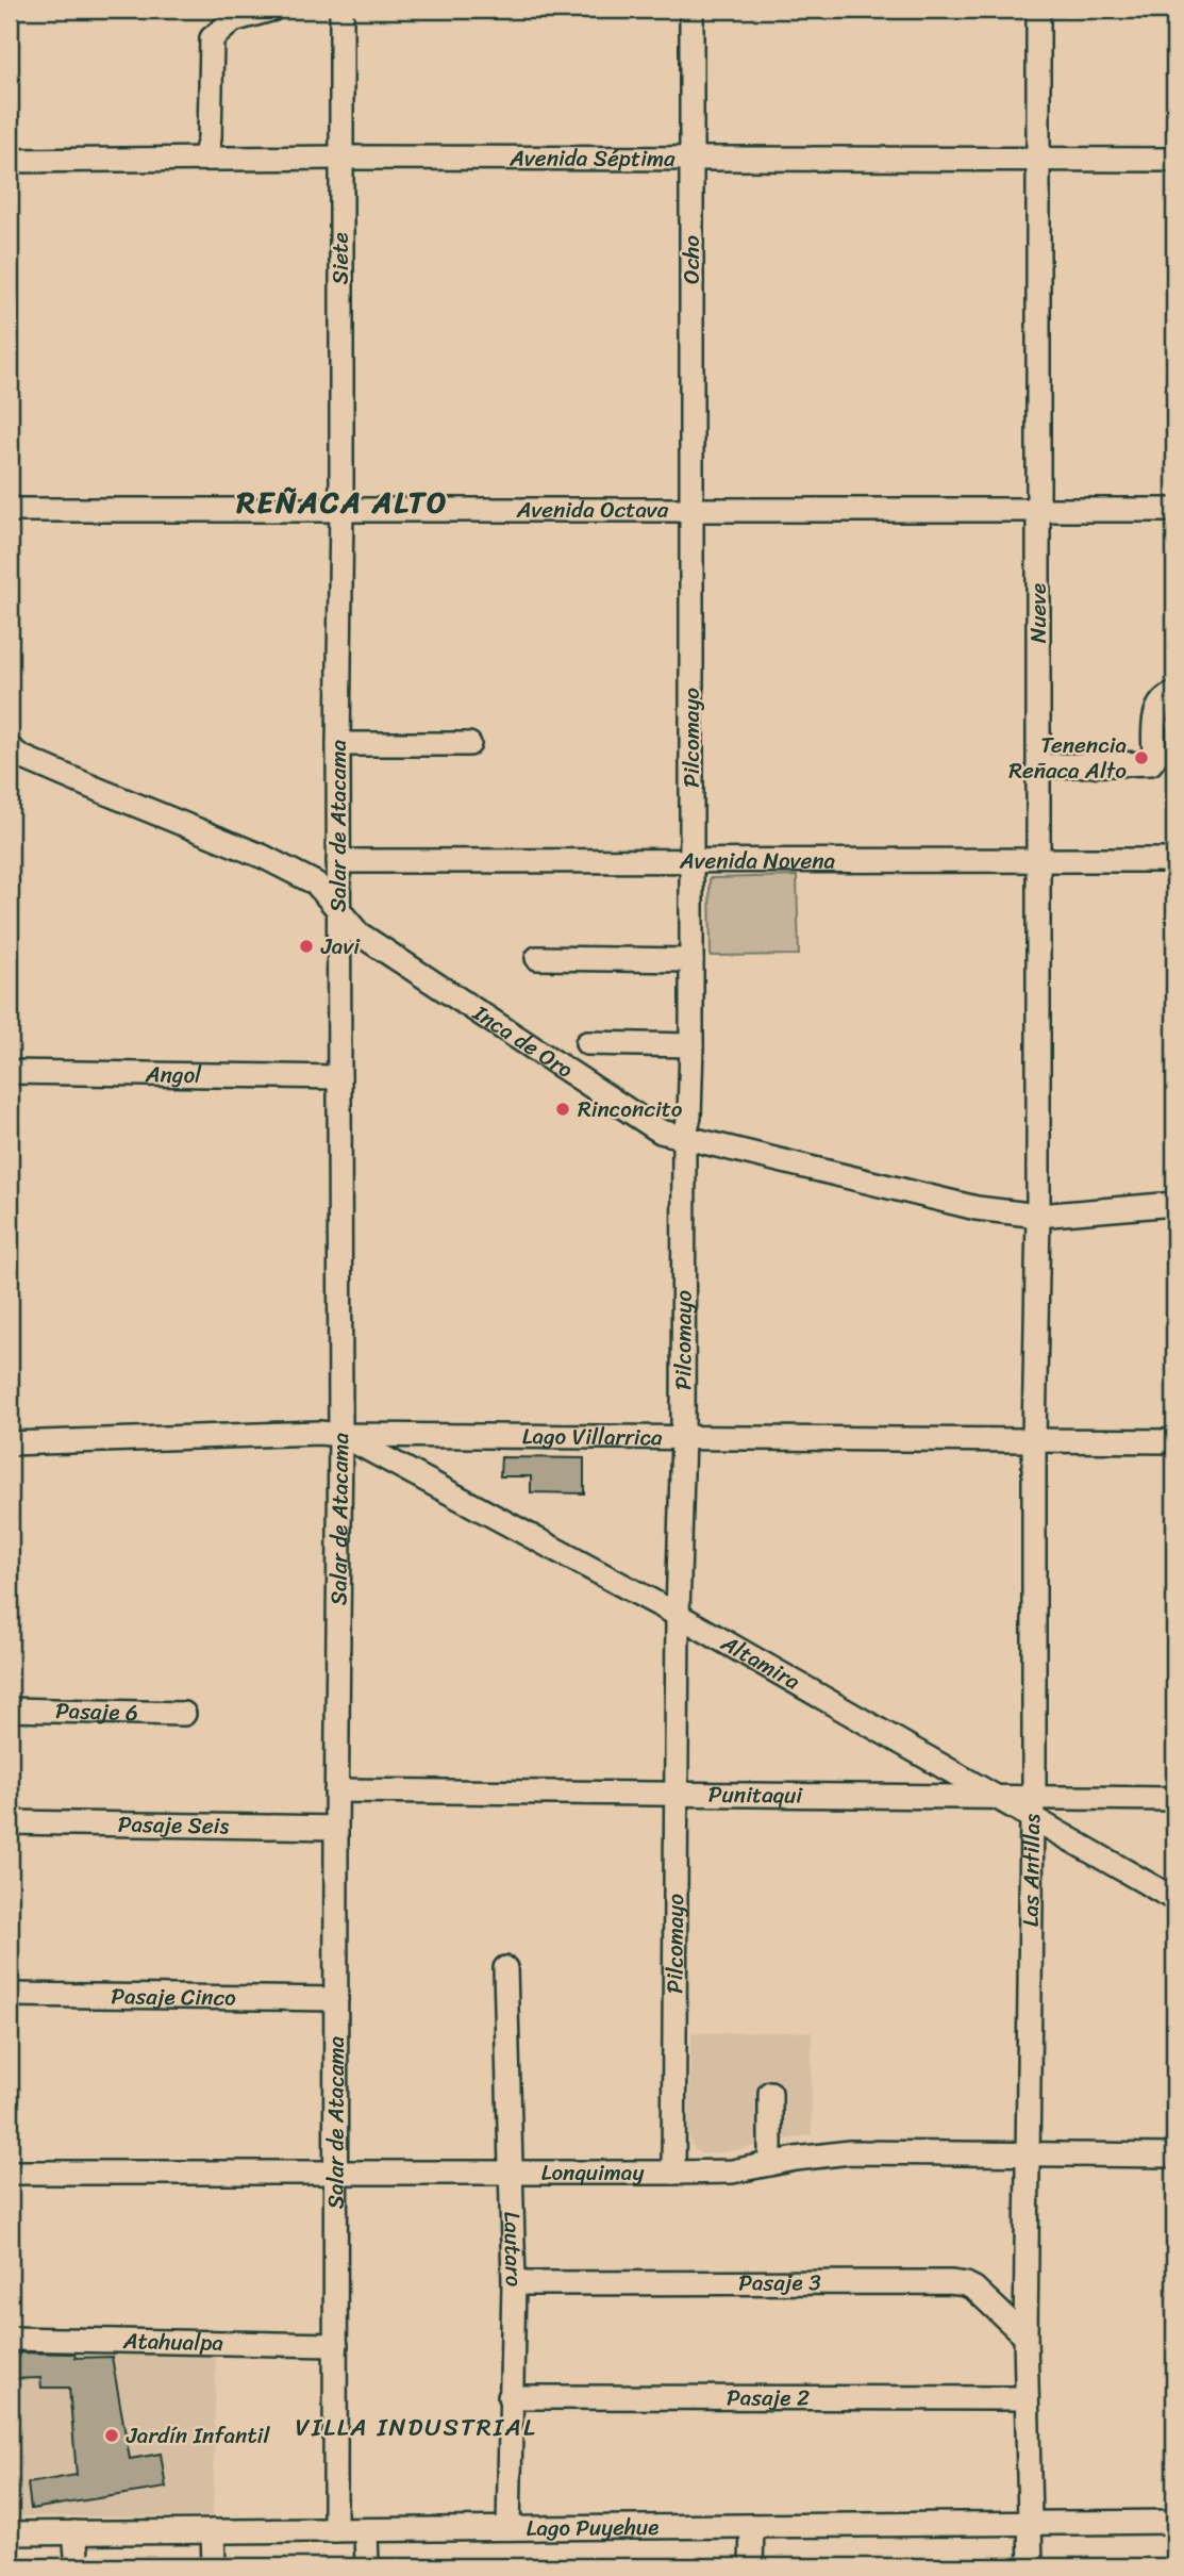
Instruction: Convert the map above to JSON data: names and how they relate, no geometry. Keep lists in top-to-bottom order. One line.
{"streets":{"street":["Avenida Séptima","Siete","Ocho","Avenida Octava","Nueve","Pilcomayo","Salar de Atacama","Avenida Novena","Inca de Oro","Angol","Lago Villarrica","Altamira","Pasaje 6","Punitaqui","Pasaje Seis","Las Antillas","Pasaje Cinco","Lonquimay","Lautaro","Pasaje 3","Atahualpa","Pasaje 2","Lago Puyehue"]},"crossings":[["Avenida Séptima","Siete"],["Avenida Séptima","Ocho"],["Avenida Séptima","Nueve"],["Siete","Avenida Octava"],["Siete","Salar de Atacama"],["Ocho","Avenida Octava"],["Ocho","Pilcomayo"],["Avenida Octava","Nueve"],["Avenida Octava","Pilcomayo"],["Avenida Octava","Salar de Atacama"],["Nueve","Avenida Novena"],["Nueve","Inca de Oro"],["Nueve","Las Antillas"],["Pilcomayo","Avenida Novena"],["Pilcomayo","Inca de Oro"],["Pilcomayo","Lago Villarrica"],["Pilcomayo","Altamira"],["Pilcomayo","Punitaqui"],["Pilcomayo","Lonquimay"],["Salar de Atacama","Avenida Novena"],["Salar de Atacama","Inca de Oro"],["Salar de Atacama","Angol"],["Salar de Atacama","Lago Villarrica"],["Salar de Atacama","Altamira"],["Salar de Atacama","Punitaqui"],["Salar de Atacama","Pasaje Seis"],["Salar de Atacama","Pasaje Cinco"],["Salar de Atacama","Lonquimay"],["Salar de Atacama","Atahualpa"],["Salar de Atacama","Lago Puyehue"],["Inca de Oro","Las Antillas"],["Lago Villarrica","Altamira"],["Lago Villarrica","Las Antillas"],["Altamira","Punitaqui"],["Punitaqui","Las Antillas"],["Las Antillas","Lonquimay"],["Las Antillas","Pasaje 3"],["Las Antillas","Pasaje 2"],["Las Antillas","Lago Puyehue"],["Lonquimay","Lautaro"],["Lautaro","Pasaje 3"],["Lautaro","Pasaje 2"],["Lautaro","Lago Puyehue"]],"districts":["REÑACA ALTO","VILLA INDUSTRIAL"],"places":["Tenencia Reñaca Alto","Javi","Rinconcito","Jardín Infantil"]}
